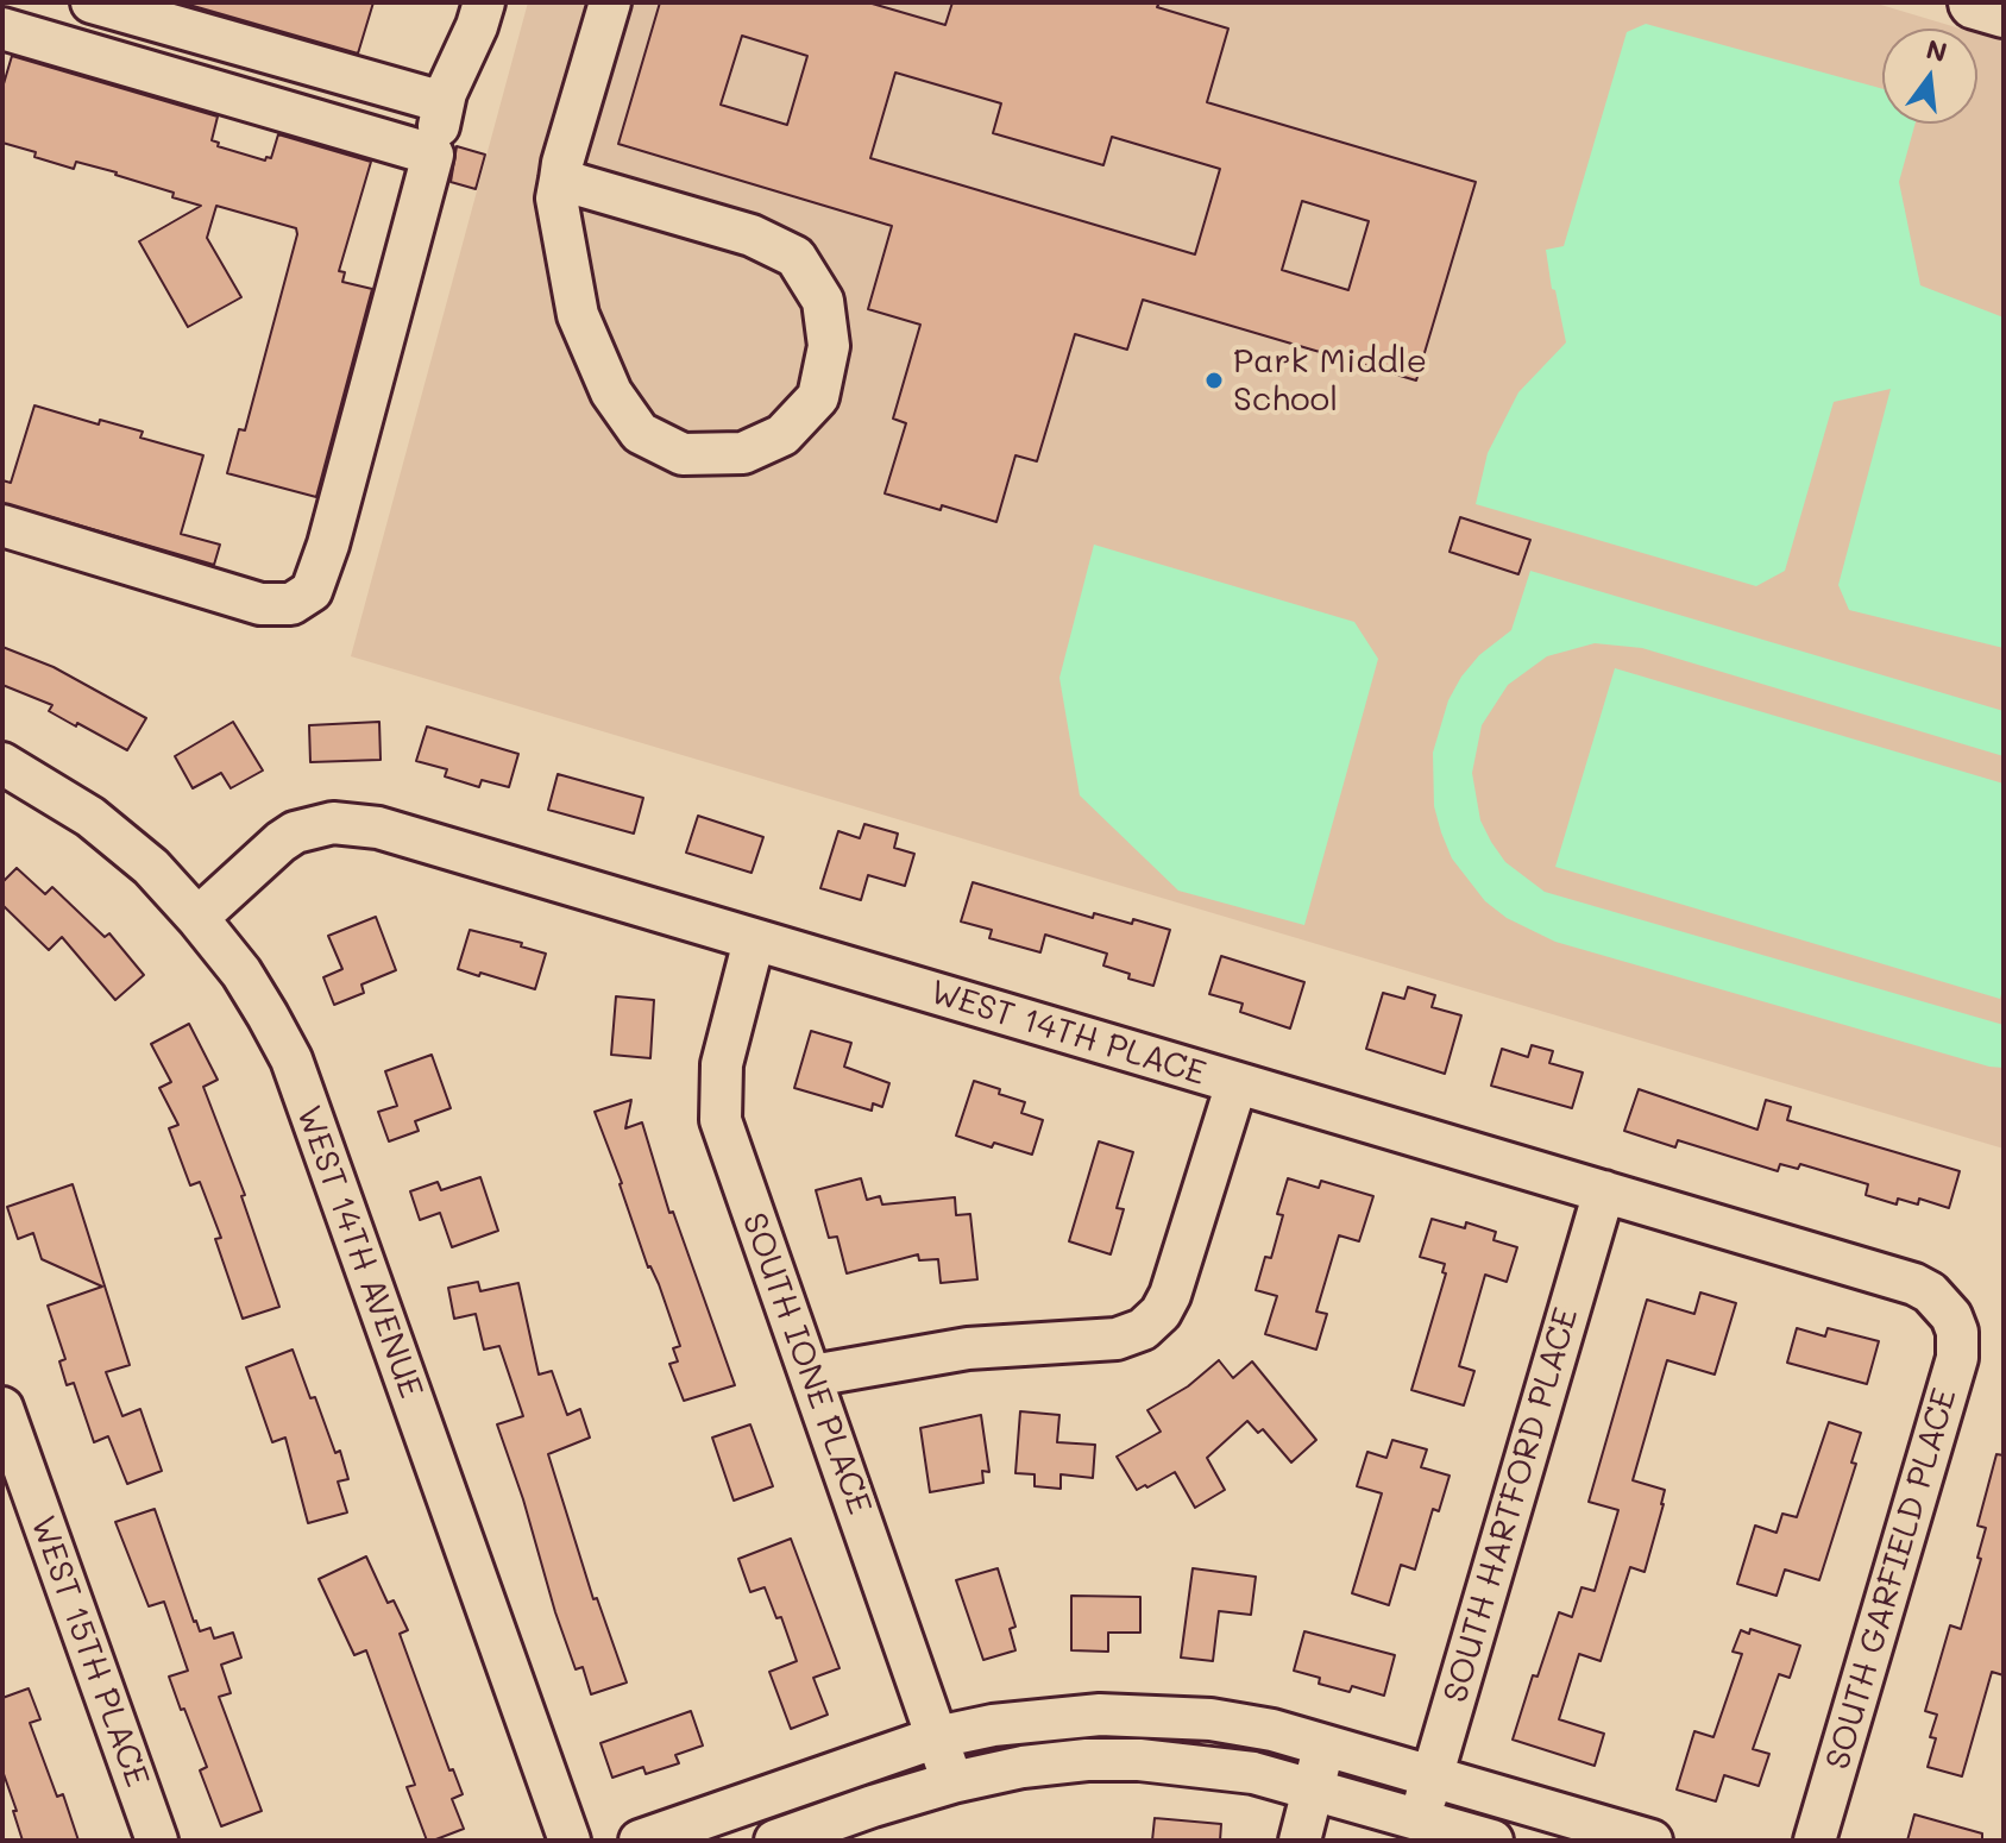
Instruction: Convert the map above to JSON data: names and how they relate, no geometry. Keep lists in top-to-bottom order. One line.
{"streets":{"street":["WEST 14TH PLACE","WEST 14TH AVENUE","SOUTH IONE PLACE","SOUTH HARTFORD PLACE","SOUTH GARFIELD PLACE","WEST 15TH PLACE"]},"crossings":[["WEST 14TH PLACE","WEST 14TH AVENUE"],["WEST 14TH PLACE","SOUTH IONE PLACE"],["WEST 14TH PLACE","SOUTH HARTFORD PLACE"],["WEST 14TH PLACE","SOUTH GARFIELD PLACE"]],"places":["Park Middle School"],"north":"top"}
